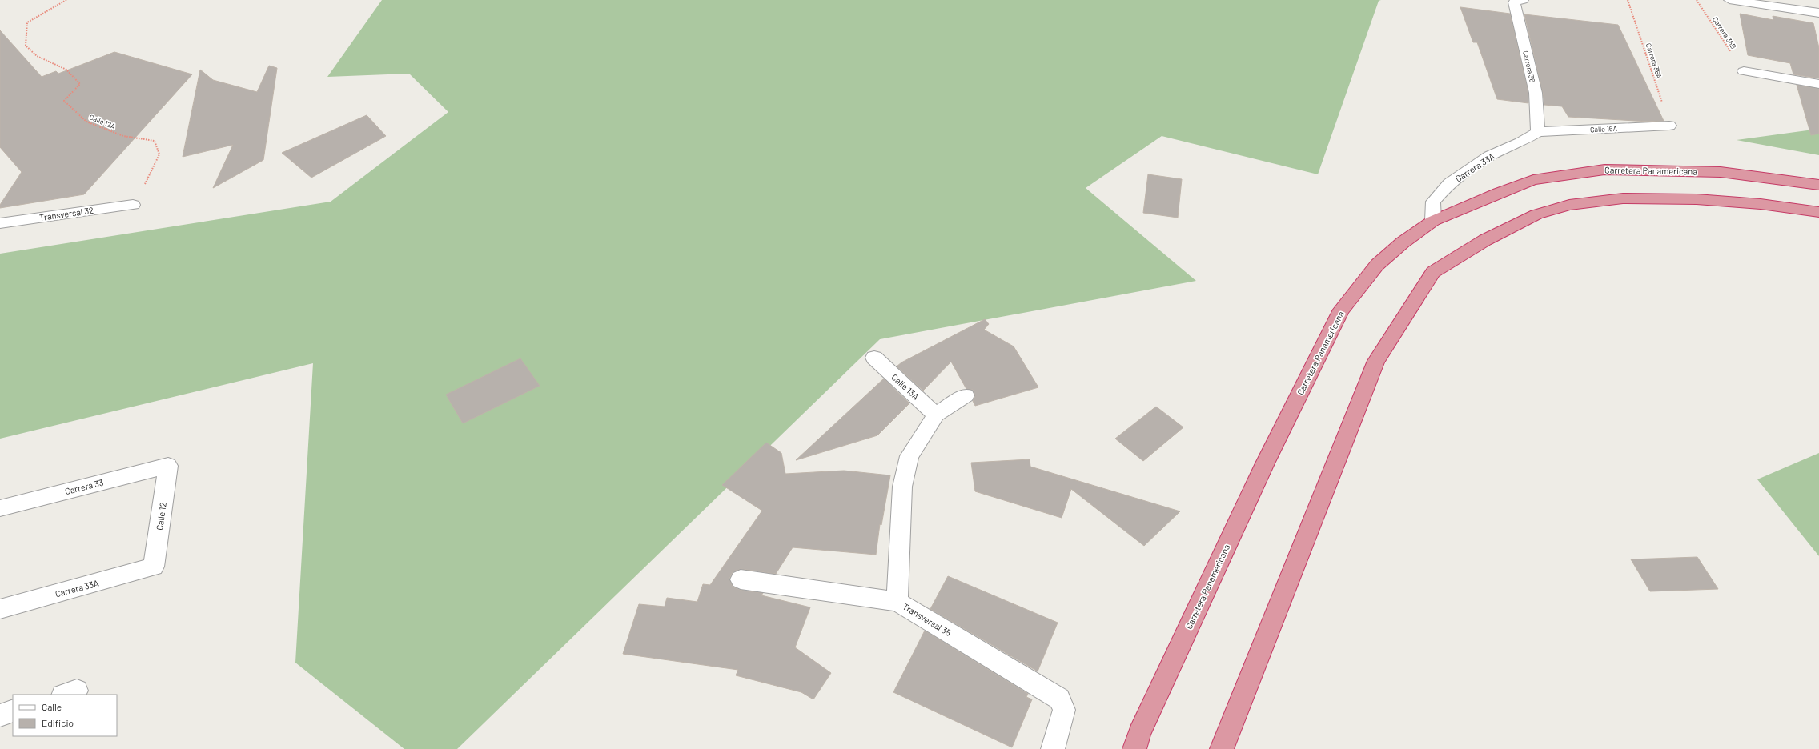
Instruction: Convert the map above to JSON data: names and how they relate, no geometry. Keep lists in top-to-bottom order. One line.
{"streets":{"highway":["Carretera Panamericana"],"street":["Carrera 36","Calle 16A","Carrera 33A","Transversal 32","Calle 13A","Carrera 33","Calle 12","Transversal 35"],"path":["Carrera 36B","Carrera 36A","Calle 12A"]},"crossings":[["Carrera 36A","Calle 16A"],["Carrera 36","Calle 16A"],["Carrera 36","Carrera 33A"],["Calle 12A","Transversal 32"],["Calle 16A","Carrera 33A"],["Carrera 33A","Carretera Panamericana"],["Carrera 33A","Calle 12"],["Calle 13A","Transversal 35"],["Carrera 33","Calle 12"]],"legend":["Calle","Edificio"]}
